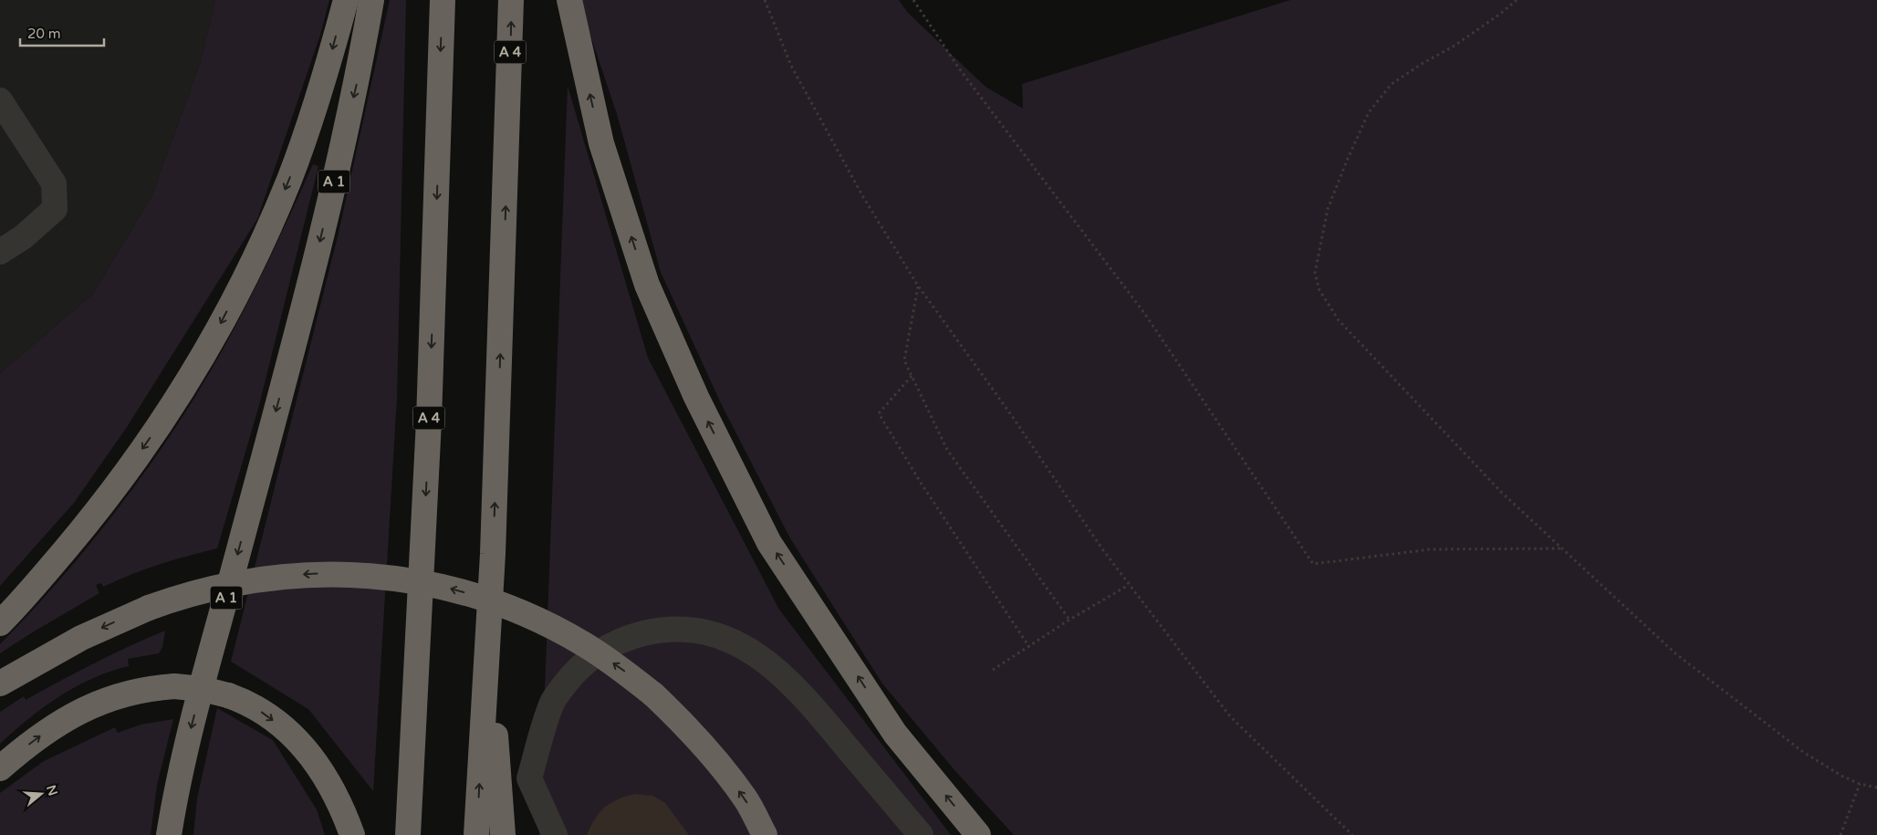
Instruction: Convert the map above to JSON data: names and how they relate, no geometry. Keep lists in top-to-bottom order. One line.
{"streets":{"highway":["A 4","A 1"]},"scale_bar":"20 m","north":"right"}
